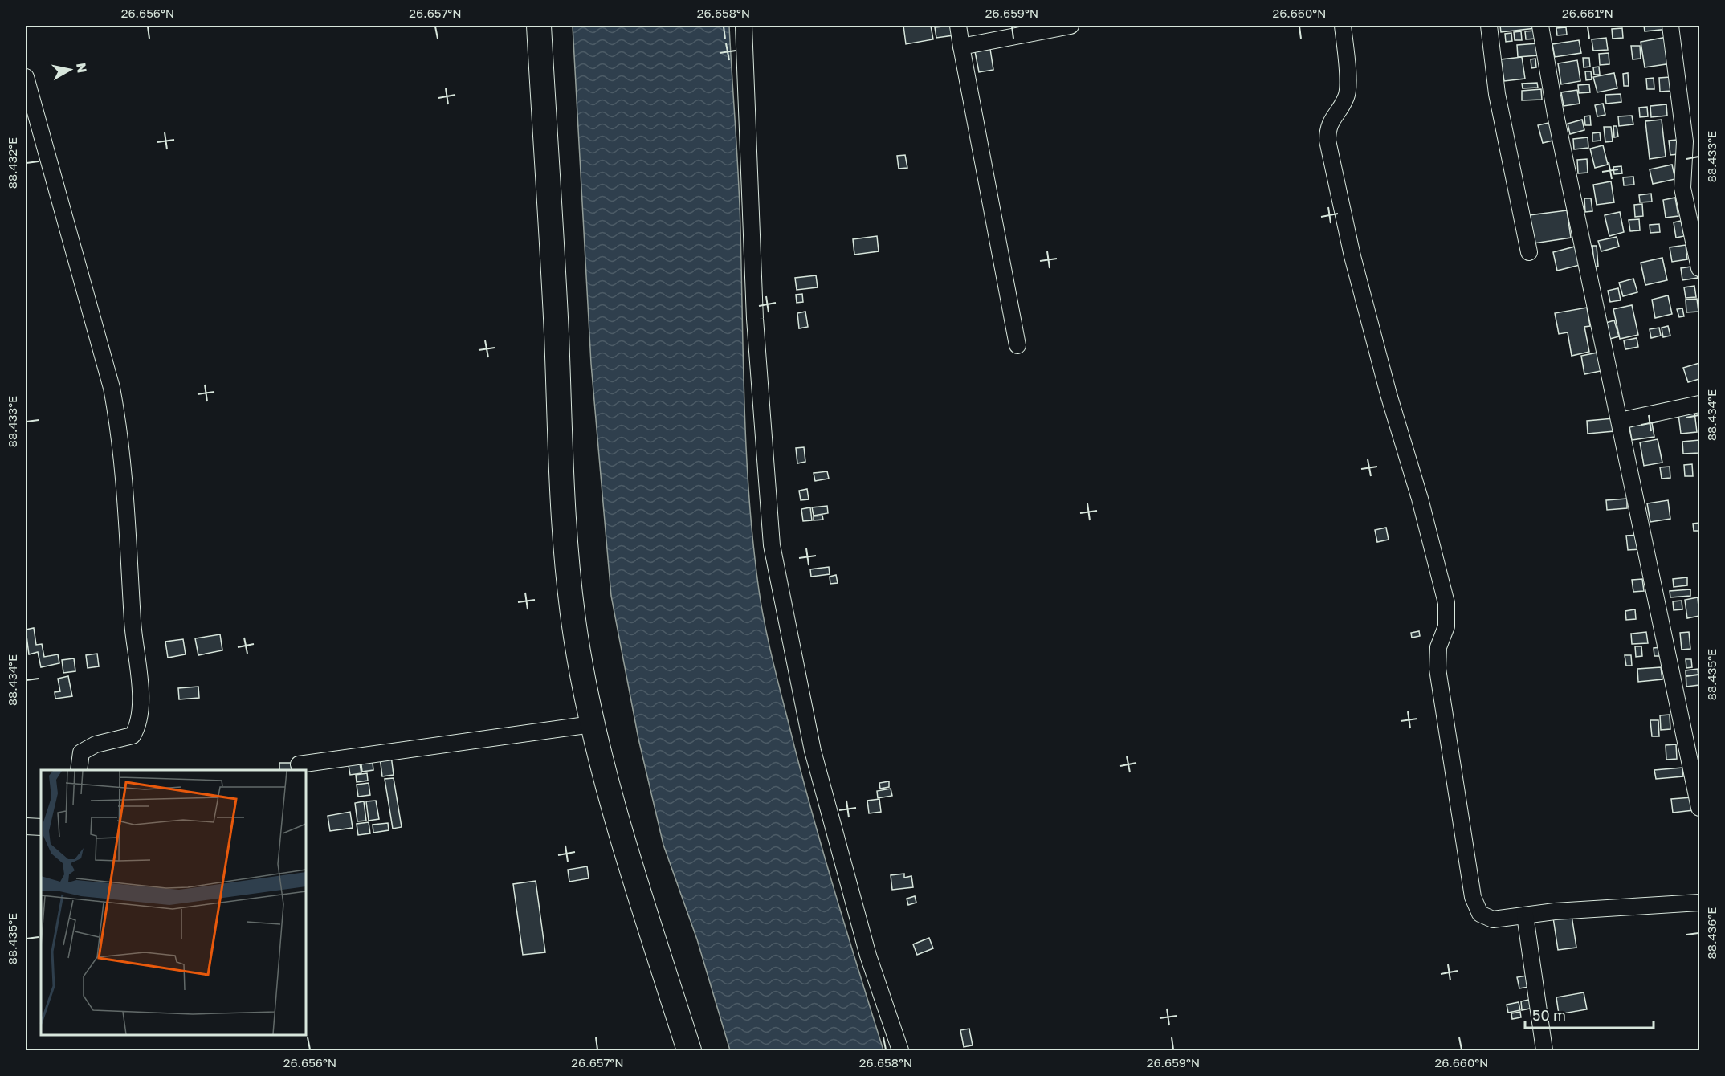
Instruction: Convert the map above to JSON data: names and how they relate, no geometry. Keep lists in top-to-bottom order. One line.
{"scale_bar":"50 m","north":"right","coordinates":["26.656°N","26.657°N","26.658°N","26.659°N","26.660°N","26.661°N","88.433°E","88.432°E","88.434°E","88.435°E","88.436°E"]}
